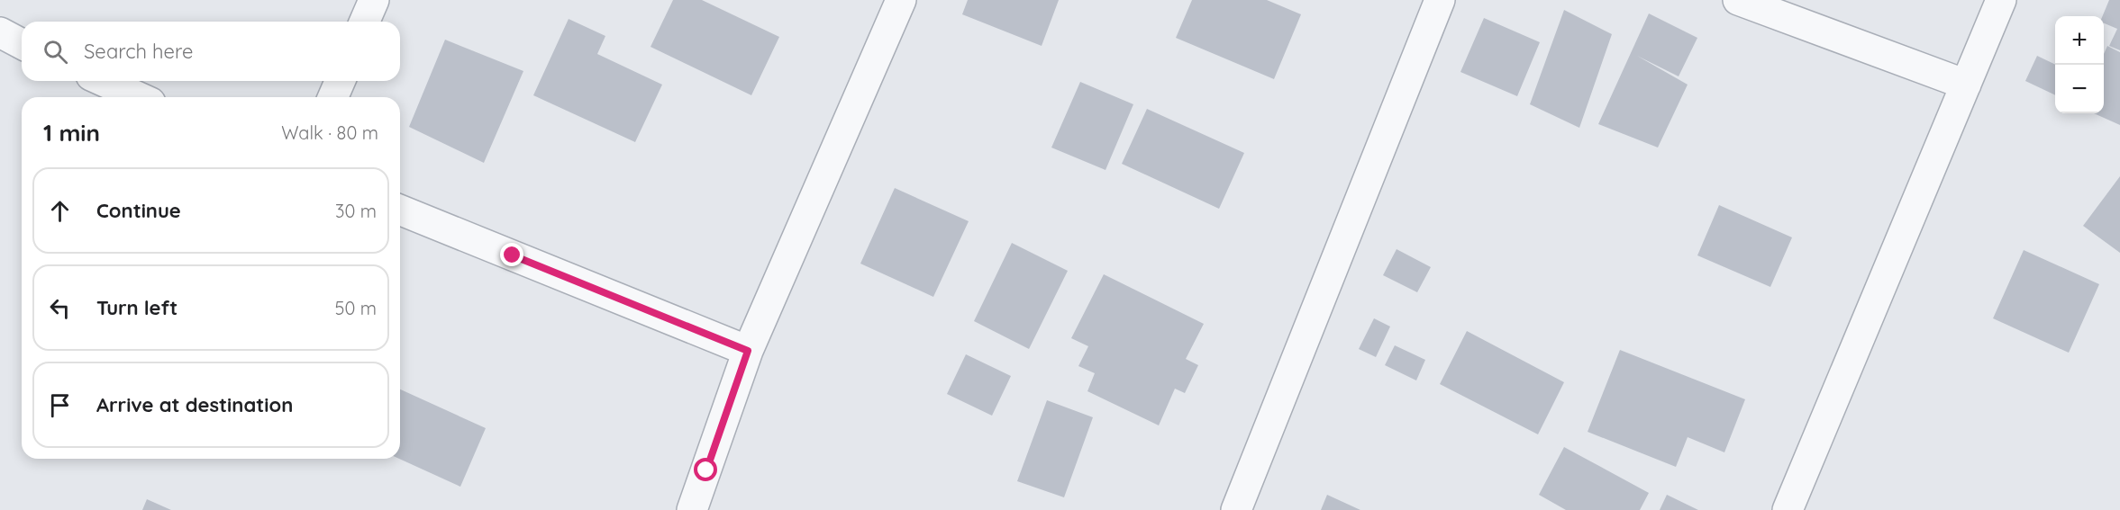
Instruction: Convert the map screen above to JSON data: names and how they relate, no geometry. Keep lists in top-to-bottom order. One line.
{"page":{"map_buttons":["+","−"],"search":"Search here","heading":["1 min","Walk · 80 m"],"list":[["Continue","30 m"],["Turn left","50 m"],"Arrive at destination"]}}
